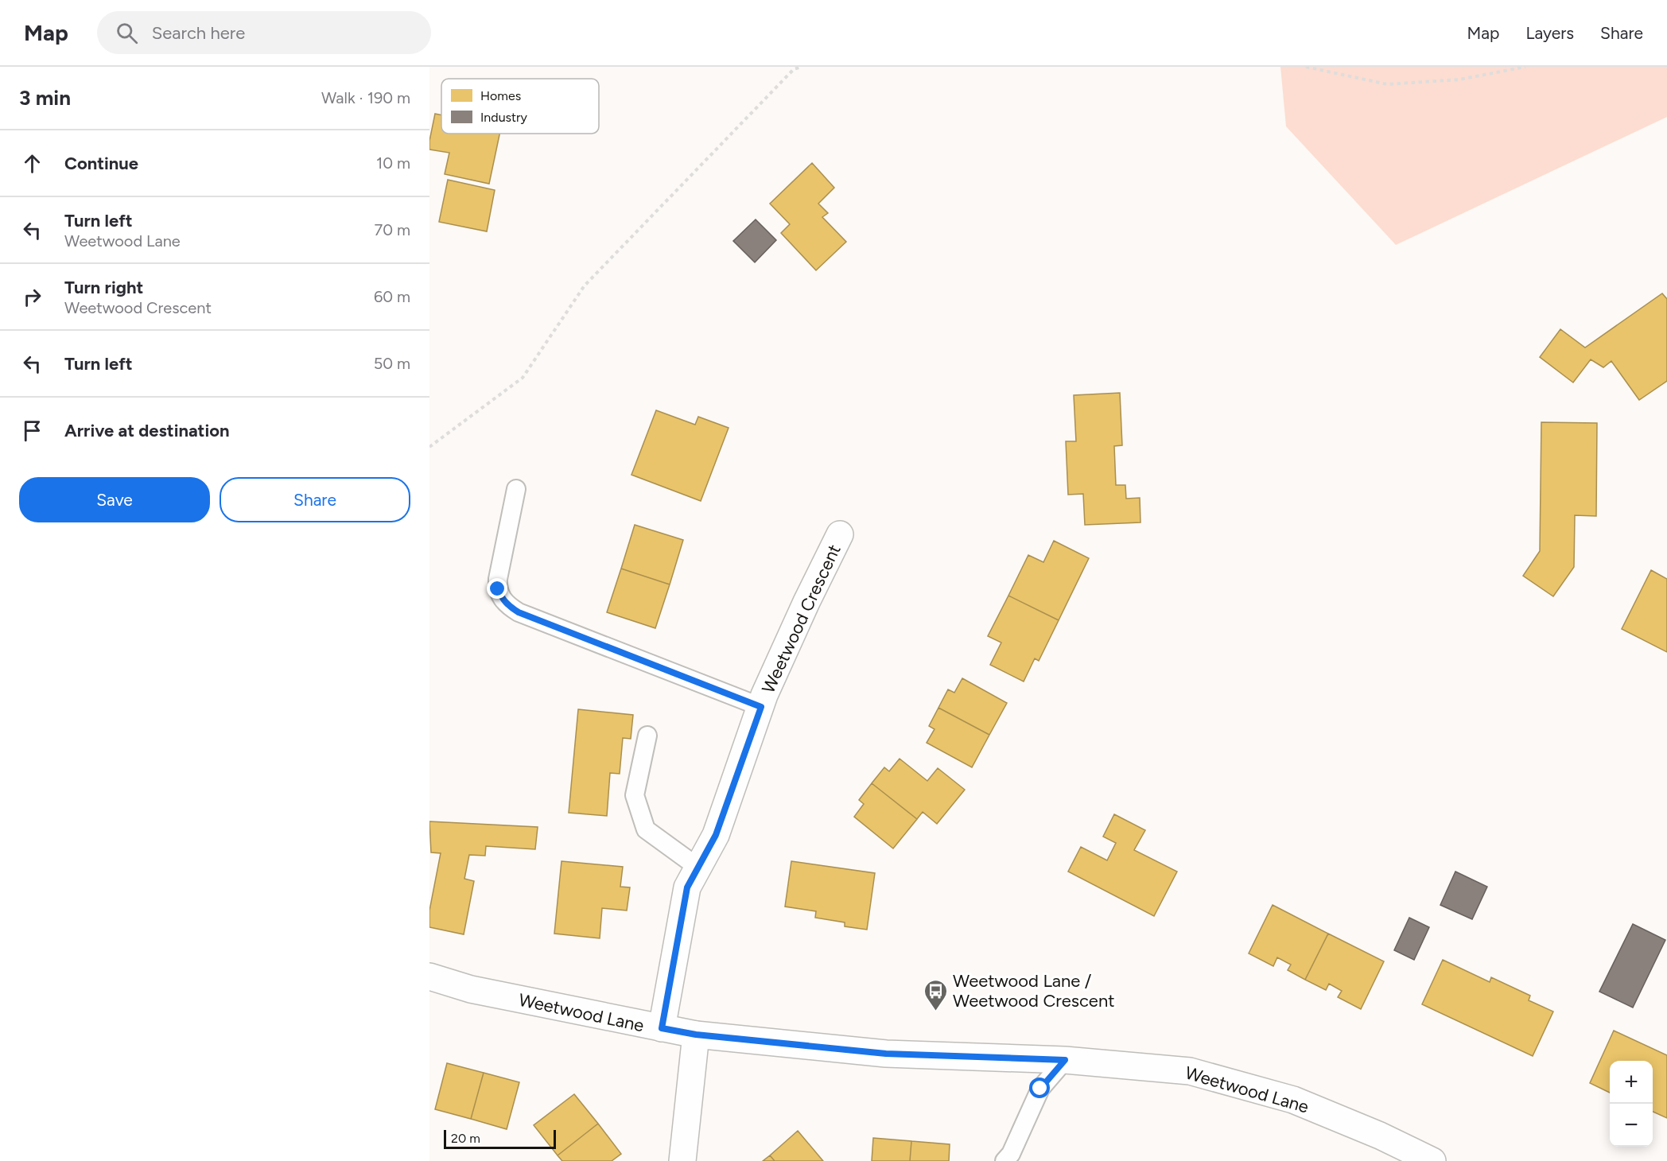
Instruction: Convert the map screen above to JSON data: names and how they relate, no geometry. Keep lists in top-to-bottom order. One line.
{"streets":{"street":["Weetwood Crescent","Weetwood Lane"]},"crossings":[["Weetwood Crescent","Weetwood Lane"]],"places":{"bus stop":["Weetwood Lane / Weetwood Crescent"]},"legend":["Homes","Industry"],"scale_bar":"20 m","page":{"header":"Map","search":"Search here","nav":["Map","Layers","Share"],"heading":["3 min","Walk · 190 m"],"list":[["Continue","10 m"],["Turn left","Weetwood Lane","70 m"],["Turn right","Weetwood Crescent","60 m"],["Turn left","50 m"],"Arrive at destination"],"buttons":["Save","Share"],"map_buttons":["+","−"],"scale":"20 m"}}
